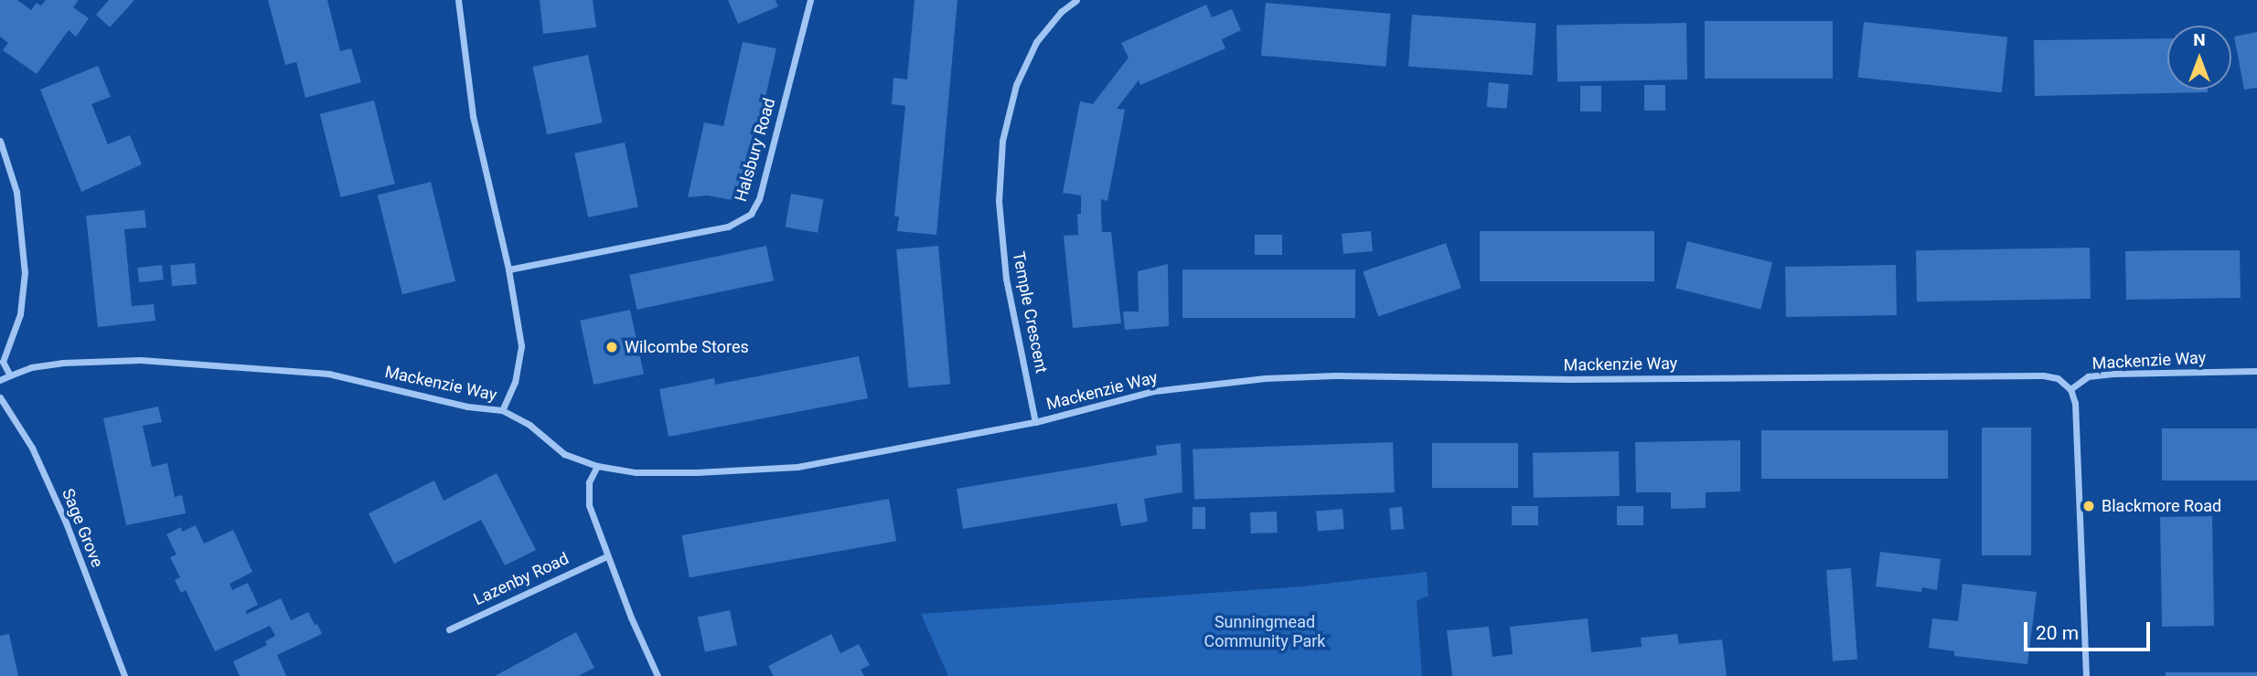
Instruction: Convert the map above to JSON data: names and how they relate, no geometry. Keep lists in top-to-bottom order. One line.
{"streets":{"street":["Halsbury Road","Temple Crescent","Mackenzie Way","Sage Grove","Lazenby Road"]},"crossings":[["Temple Crescent","Mackenzie Way"]],"parks":["Sunningmead Community Park"],"places":["Wilcombe Stores","Blackmore Road"],"scale_bar":"20 m","north":"top"}
